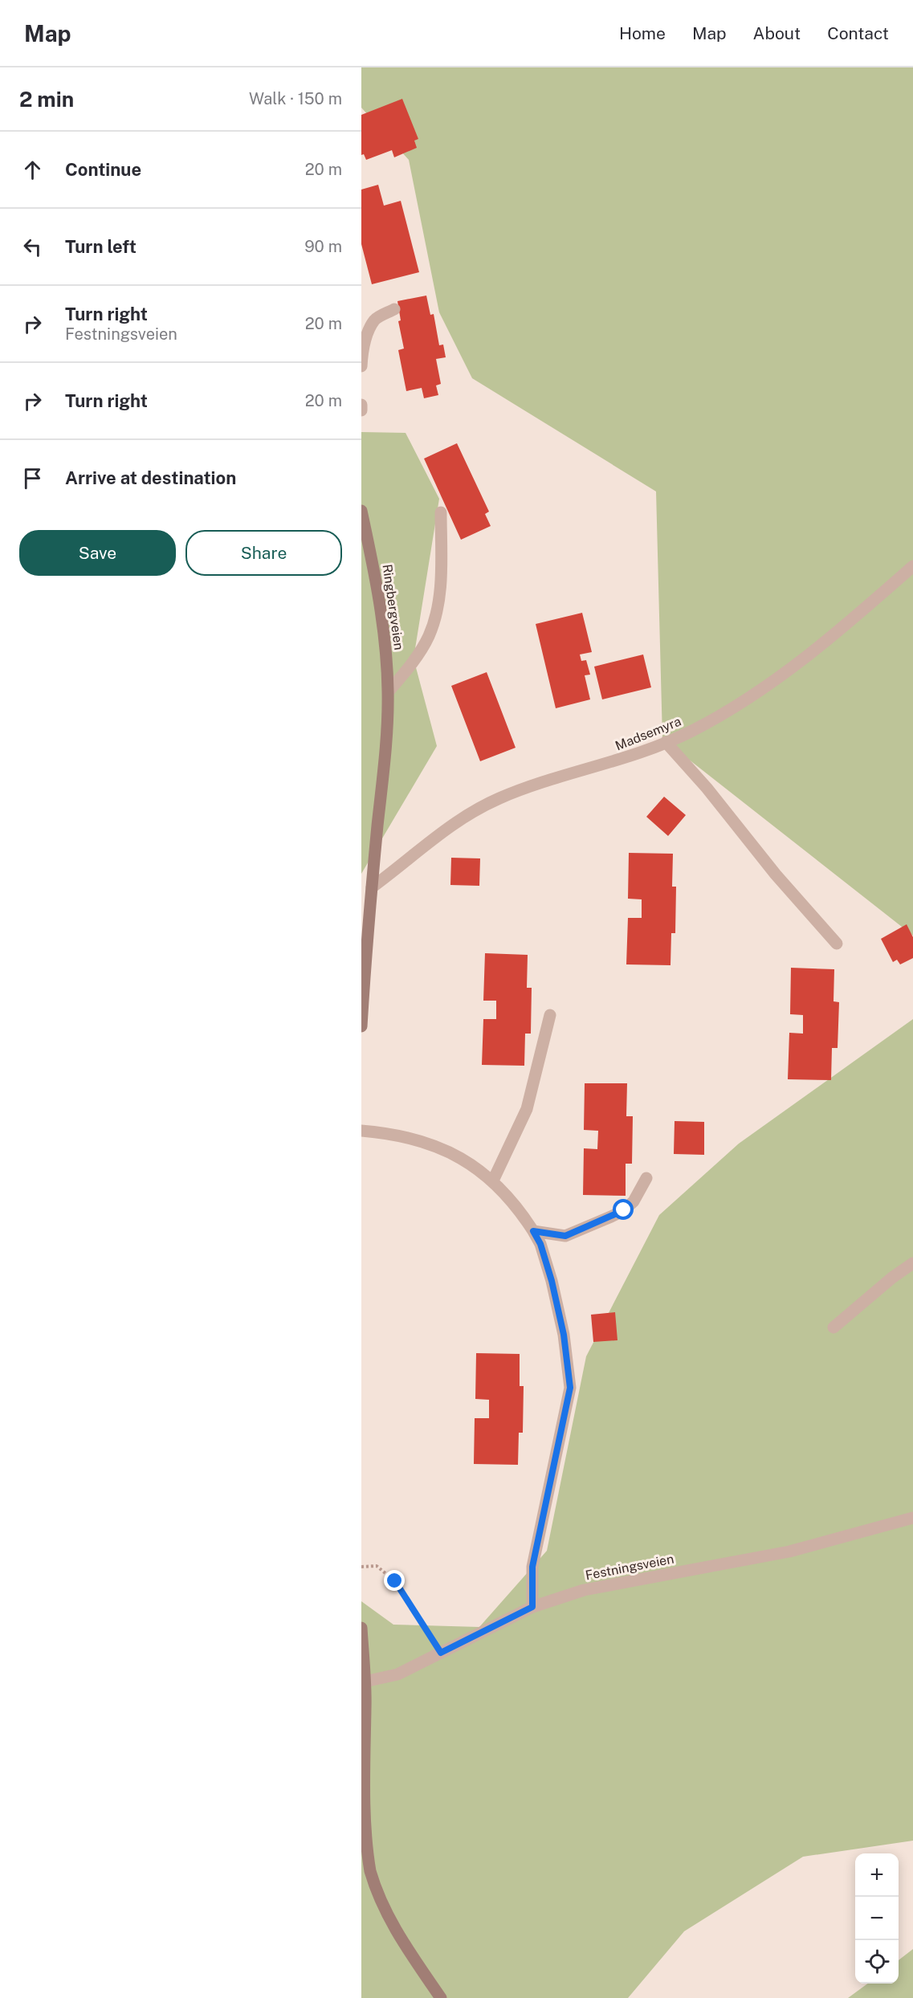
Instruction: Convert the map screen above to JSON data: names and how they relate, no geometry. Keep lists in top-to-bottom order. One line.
{"streets":{"main road":["Ringbergveien"],"street":["Madsemyra","Festningsveien"]},"crossings":[["Ringbergveien","Madsemyra"]],"page":{"header":"Map","nav":["Home","Map","About","Contact"],"heading":["2 min","Walk · 150 m"],"list":[["Continue","20 m"],["Turn left","90 m"],["Turn right","Festningsveien","20 m"],["Turn right","20 m"],"Arrive at destination"],"buttons":["Save","Share"],"map_buttons":["+","−"]}}
